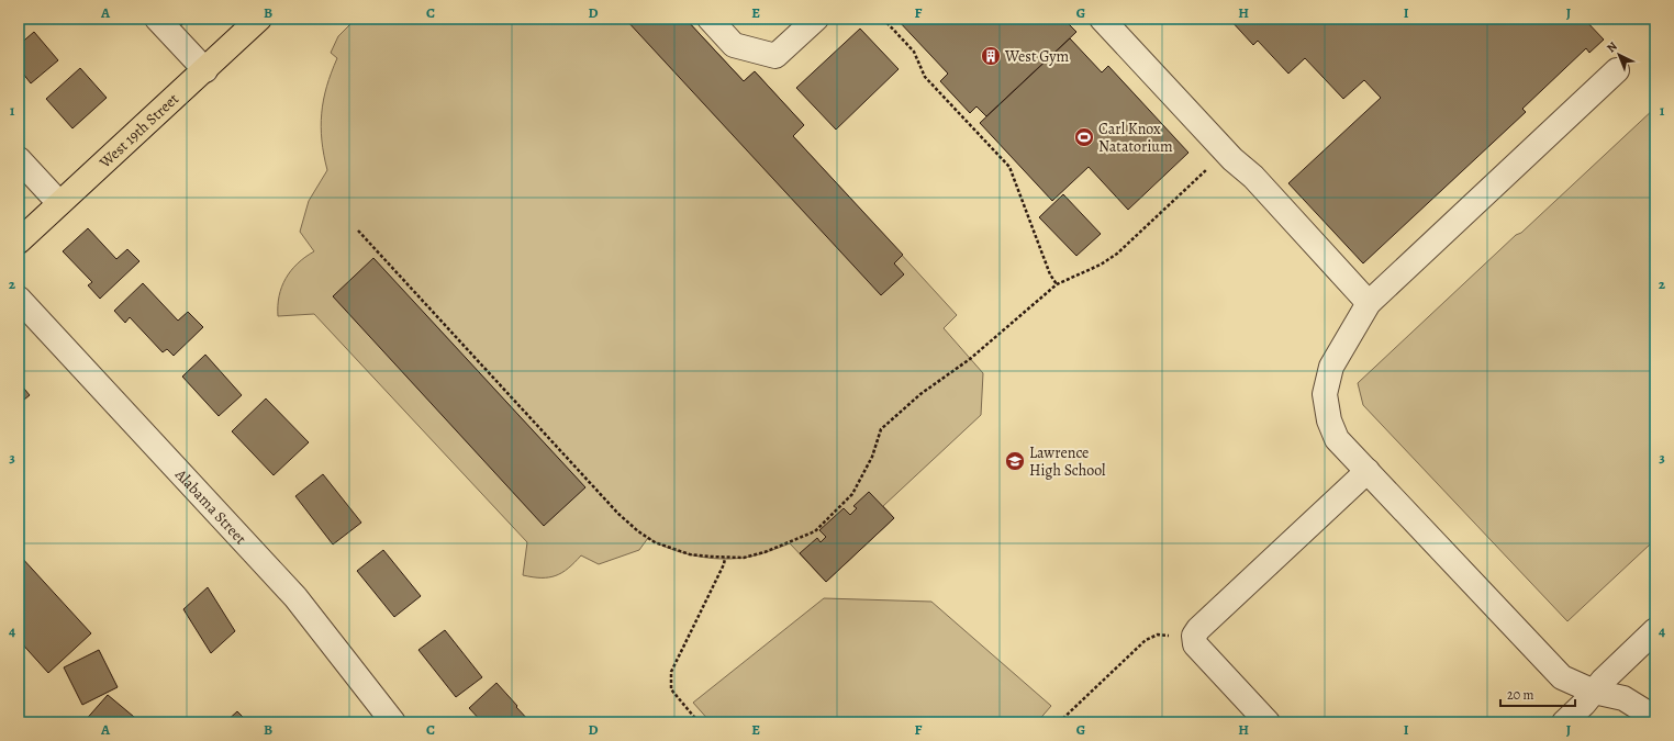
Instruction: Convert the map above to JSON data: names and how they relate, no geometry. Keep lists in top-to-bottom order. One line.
{"streets":{"main road":["West 19th Street"],"street":["Alabama Street"]},"places":{"building":["West Gym"],"sports":["Carl Knox Natatorium"],"school or university":["Lawrence High School"]},"scale_bar":"20 m","north":"top left","grid":{"columns":["A","B","C","D","E","F","G","H","I","J"],"rows":["1","2","3","4"]}}
